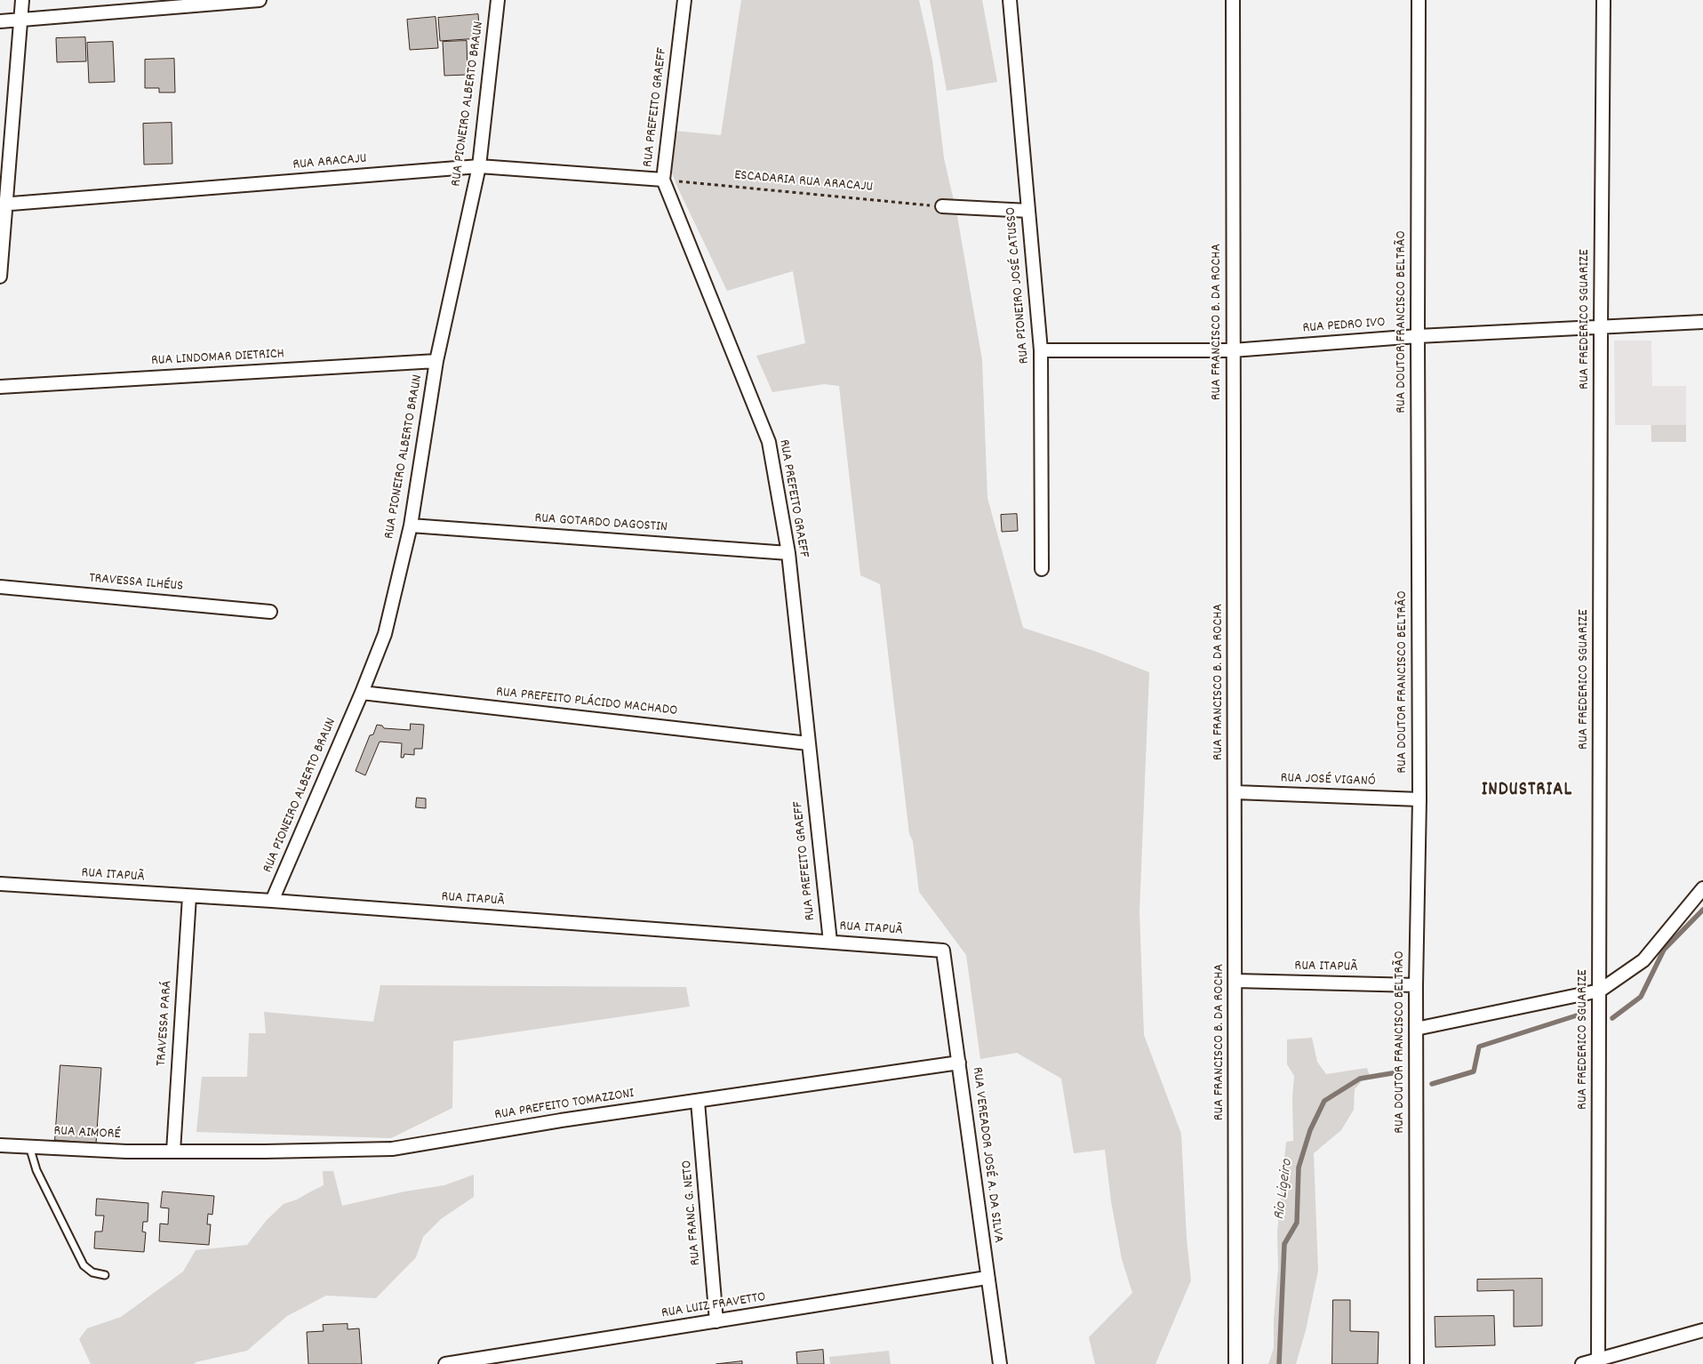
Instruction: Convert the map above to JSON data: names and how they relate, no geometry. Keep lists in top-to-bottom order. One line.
{"streets":{"street":["RUA PIONEIRO ALBERTO BRAUN","RUA PREFEITO GRAEFF","RUA ARACAJU","RUA PIONEIRO JOSÉ CATUSSO","RUA FREDERICO SGUARIZE","RUA FRANCISCO B. DA ROCHA","RUA DOUTOR FRANCISCO BELTRÃO","RUA PEDRO IVO","RUA LINDOMAR DIETRICH","RUA GOTARDO DAGOSTIN","TRAVESSA ILHÉUS","RUA PREFEITO PLÁCIDO MACHADO","RUA JOSÉ VIGANÓ","RUA ITAPUÃ","TRAVESSA PARÁ","RUA PREFEITO TOMAZZONI","RUA AIMORÉ","RUA VEREADOR JOSÉ A. DA SILVA","RUA FRANC. G. NETO","RUA LUIZ FRAVETTO"],"path":["ESCADARIA RUA ARACAJU"]},"crossings":[["RUA PIONEIRO ALBERTO BRAUN","RUA ARACAJU"],["RUA PIONEIRO ALBERTO BRAUN","RUA LINDOMAR DIETRICH"],["RUA PIONEIRO ALBERTO BRAUN","RUA GOTARDO DAGOSTIN"],["RUA PIONEIRO ALBERTO BRAUN","RUA PREFEITO PLÁCIDO MACHADO"],["RUA PIONEIRO ALBERTO BRAUN","RUA ITAPUÃ"],["RUA PREFEITO GRAEFF","RUA ARACAJU"],["RUA PREFEITO GRAEFF","ESCADARIA RUA ARACAJU"],["RUA PREFEITO GRAEFF","RUA GOTARDO DAGOSTIN"],["RUA PREFEITO GRAEFF","RUA PREFEITO PLÁCIDO MACHADO"],["RUA PREFEITO GRAEFF","RUA ITAPUÃ"],["RUA ARACAJU","ESCADARIA RUA ARACAJU"],["RUA PIONEIRO JOSÉ CATUSSO","RUA PEDRO IVO"],["RUA FREDERICO SGUARIZE","RUA PEDRO IVO"],["RUA FRANCISCO B. DA ROCHA","RUA PEDRO IVO"],["RUA FRANCISCO B. DA ROCHA","RUA JOSÉ VIGANÓ"],["RUA FRANCISCO B. DA ROCHA","RUA ITAPUÃ"],["RUA DOUTOR FRANCISCO BELTRÃO","RUA PEDRO IVO"],["RUA DOUTOR FRANCISCO BELTRÃO","RUA JOSÉ VIGANÓ"],["RUA DOUTOR FRANCISCO BELTRÃO","RUA ITAPUÃ"],["RUA ITAPUÃ","TRAVESSA PARÁ"],["RUA ITAPUÃ","RUA VEREADOR JOSÉ A. DA SILVA"],["TRAVESSA PARÁ","RUA PREFEITO TOMAZZONI"],["TRAVESSA PARÁ","RUA AIMORÉ"],["RUA PREFEITO TOMAZZONI","RUA AIMORÉ"],["RUA PREFEITO TOMAZZONI","RUA VEREADOR JOSÉ A. DA SILVA"],["RUA PREFEITO TOMAZZONI","RUA FRANC. G. NETO"],["RUA VEREADOR JOSÉ A. DA SILVA","RUA LUIZ FRAVETTO"],["RUA FRANC. G. NETO","RUA LUIZ FRAVETTO"]],"districts":["INDUSTRIAL"],"water":["Rio Ligeiro"]}
